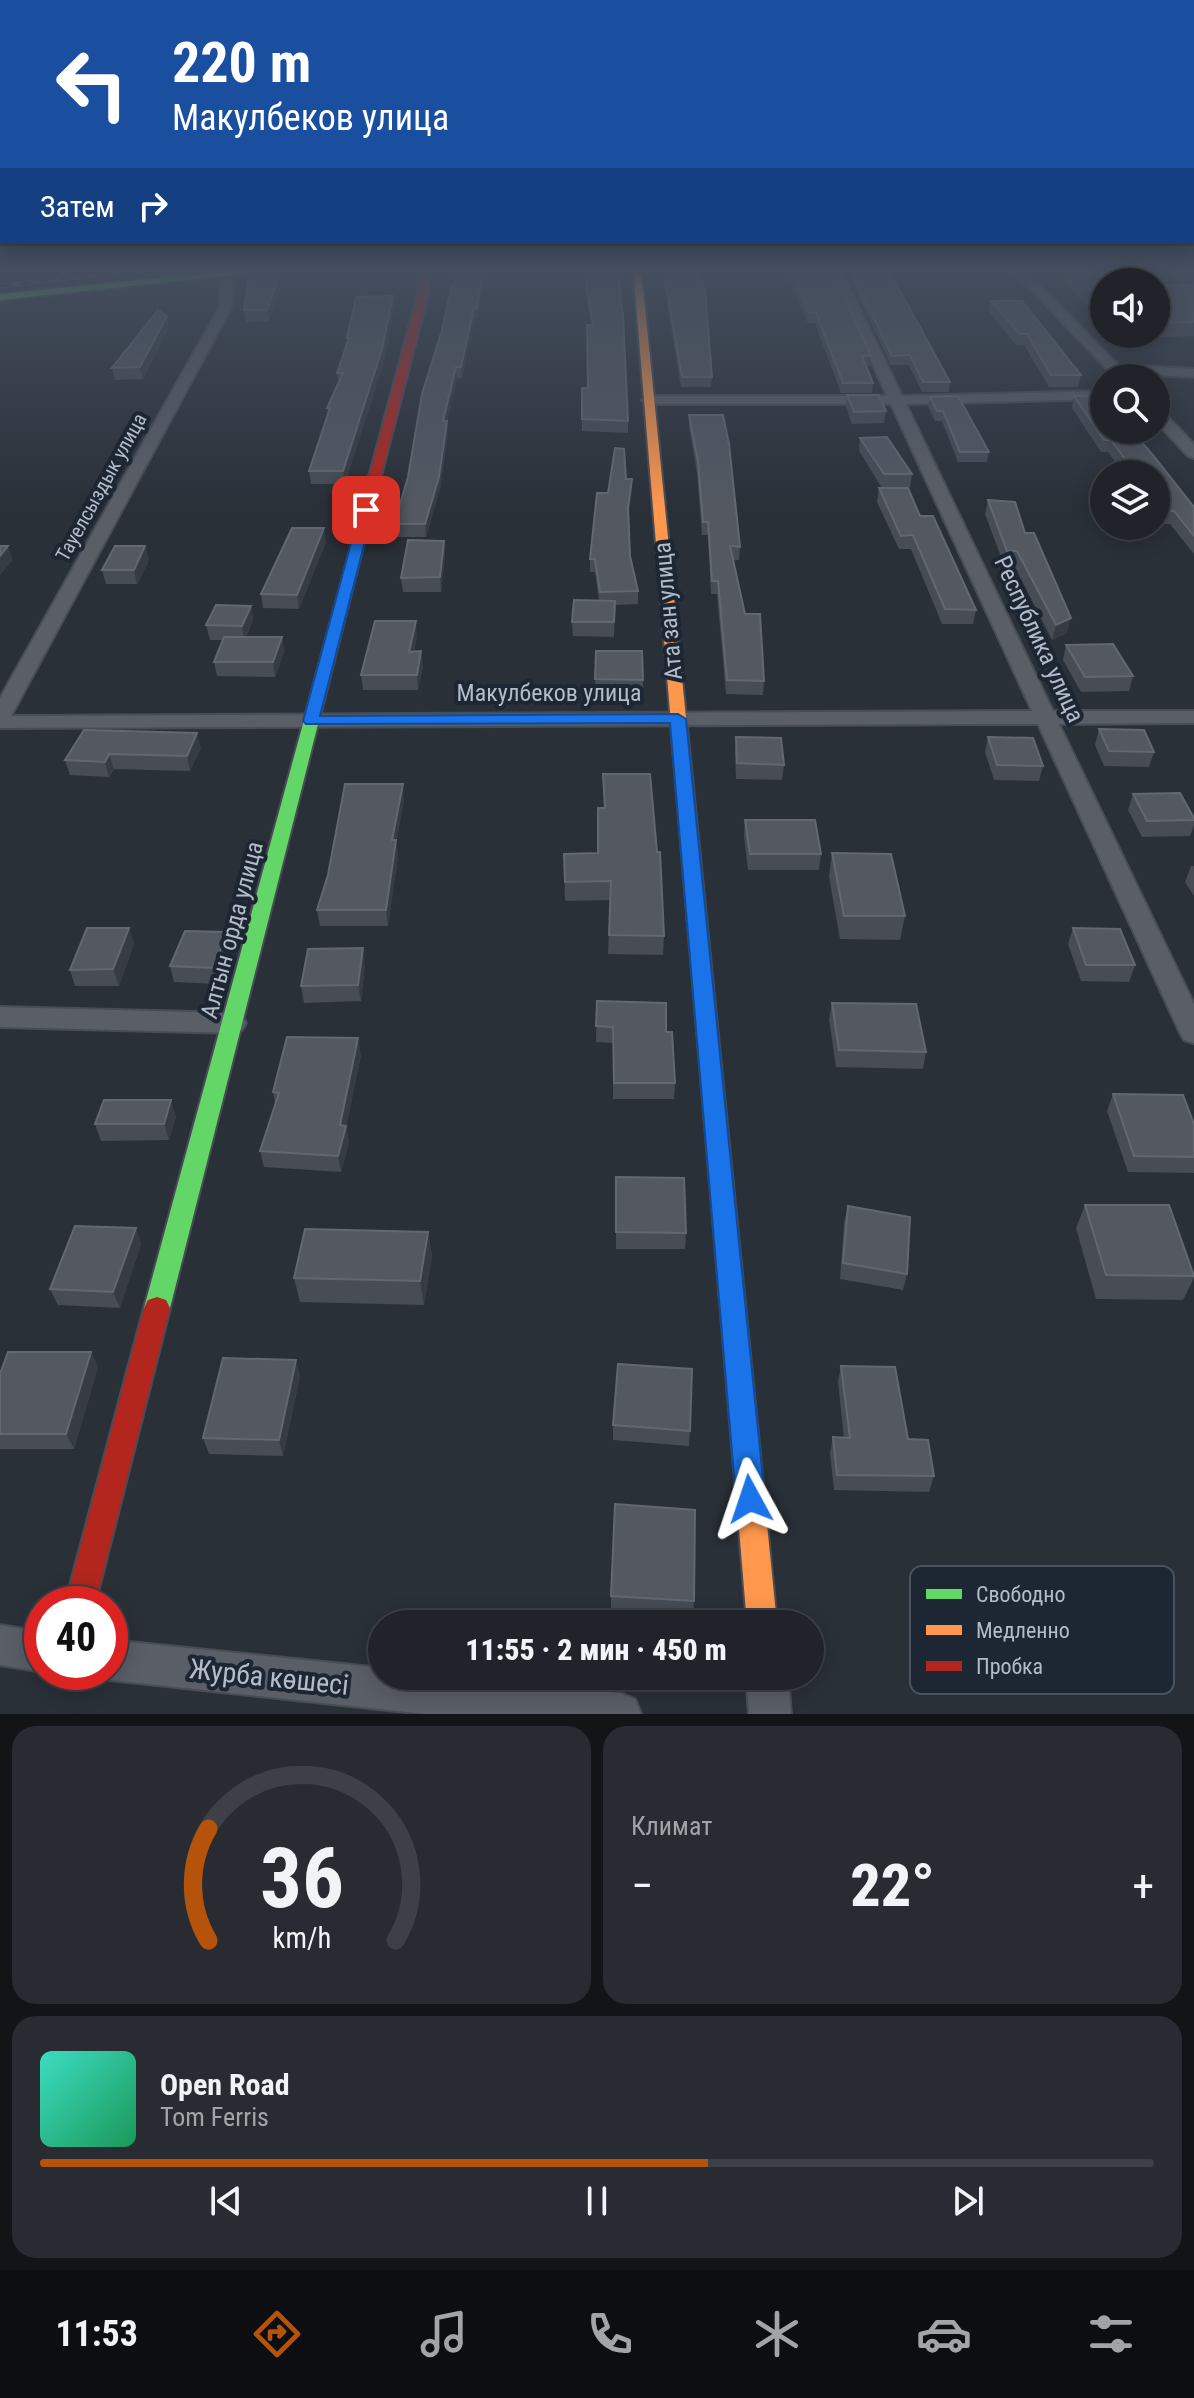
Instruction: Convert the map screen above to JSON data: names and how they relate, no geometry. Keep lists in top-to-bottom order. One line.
{"streets":{"street":["Тауелсыздык улица","Ата зан улица","Республика улица","Макулбеков улица","Алтын орда улица","Журба көшесі"]},"crossings":[["Тауелсыздык улица","Макулбеков улица"],["Ата зан улица","Макулбеков улица"],["Республика улица","Макулбеков улица"],["Макулбеков улица","Алтын орда улица"]],"legend":["Свободно","Медленно","Пробка"],"page":{"turn":["220 m","Макулбеков улица"],"then":"Затем","limit":"40","trip":"11:55 · 2 мин · 450 m","tile":"Климат","heat":["−","22°","+"],"song":["Open Road","Tom Ferris"],"tabs":"11:53","gauge":["36","km/h"]}}
